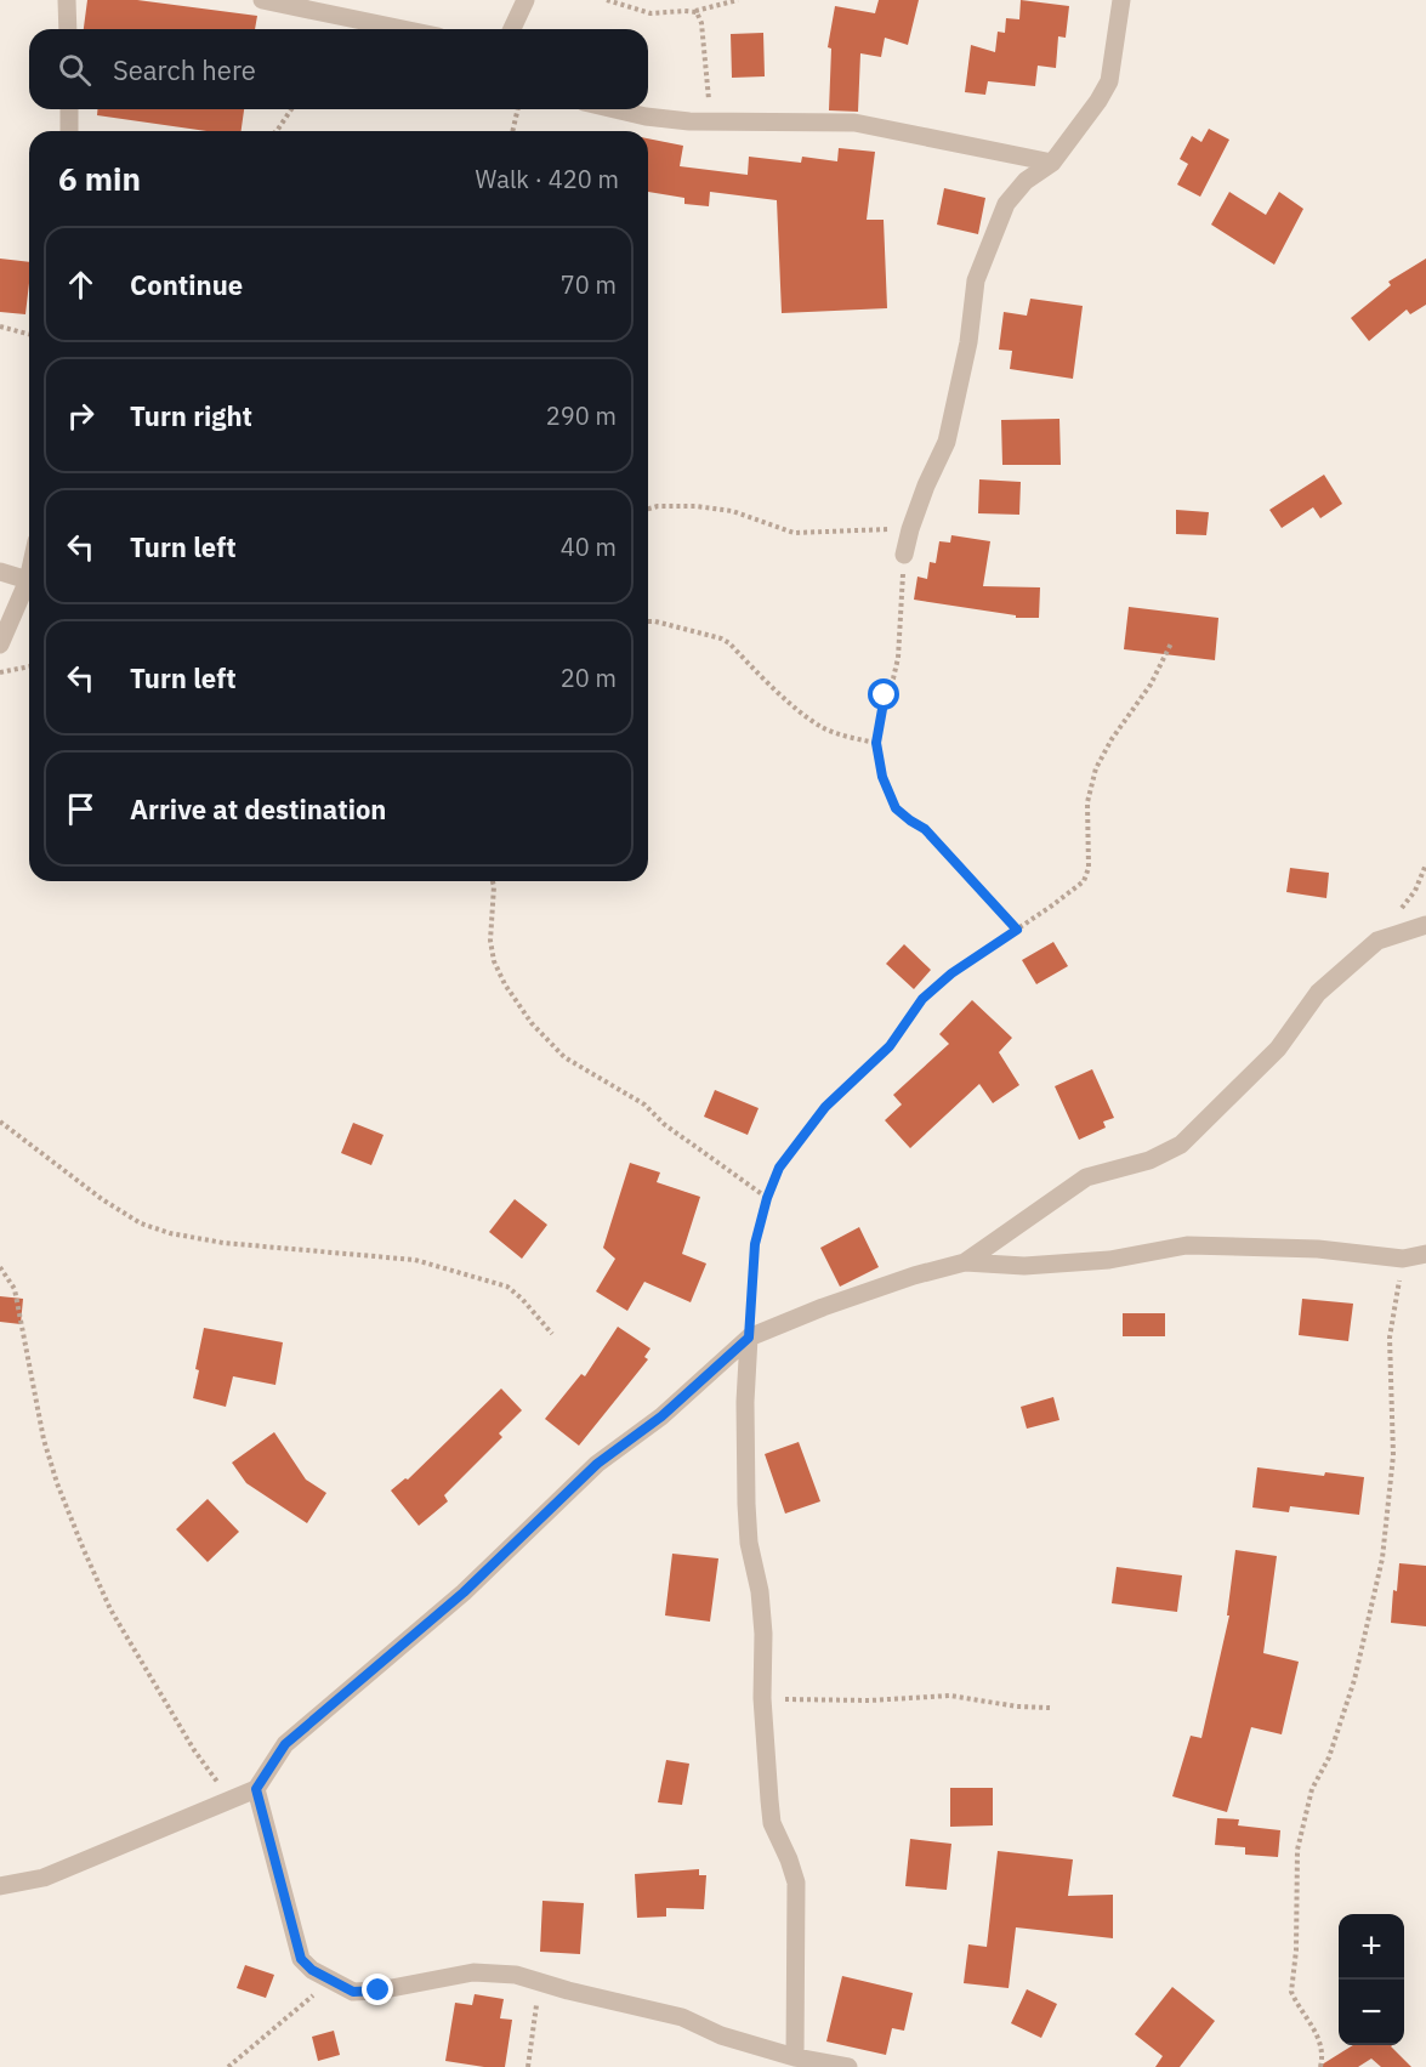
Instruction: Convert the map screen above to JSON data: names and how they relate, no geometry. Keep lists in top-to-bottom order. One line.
{"page":{"search":"Search here","heading":["6 min","Walk · 420 m"],"list":[["Continue","70 m"],["Turn right","290 m"],["Turn left","40 m"],["Turn left","20 m"],"Arrive at destination"],"map_buttons":["+","−"]}}
